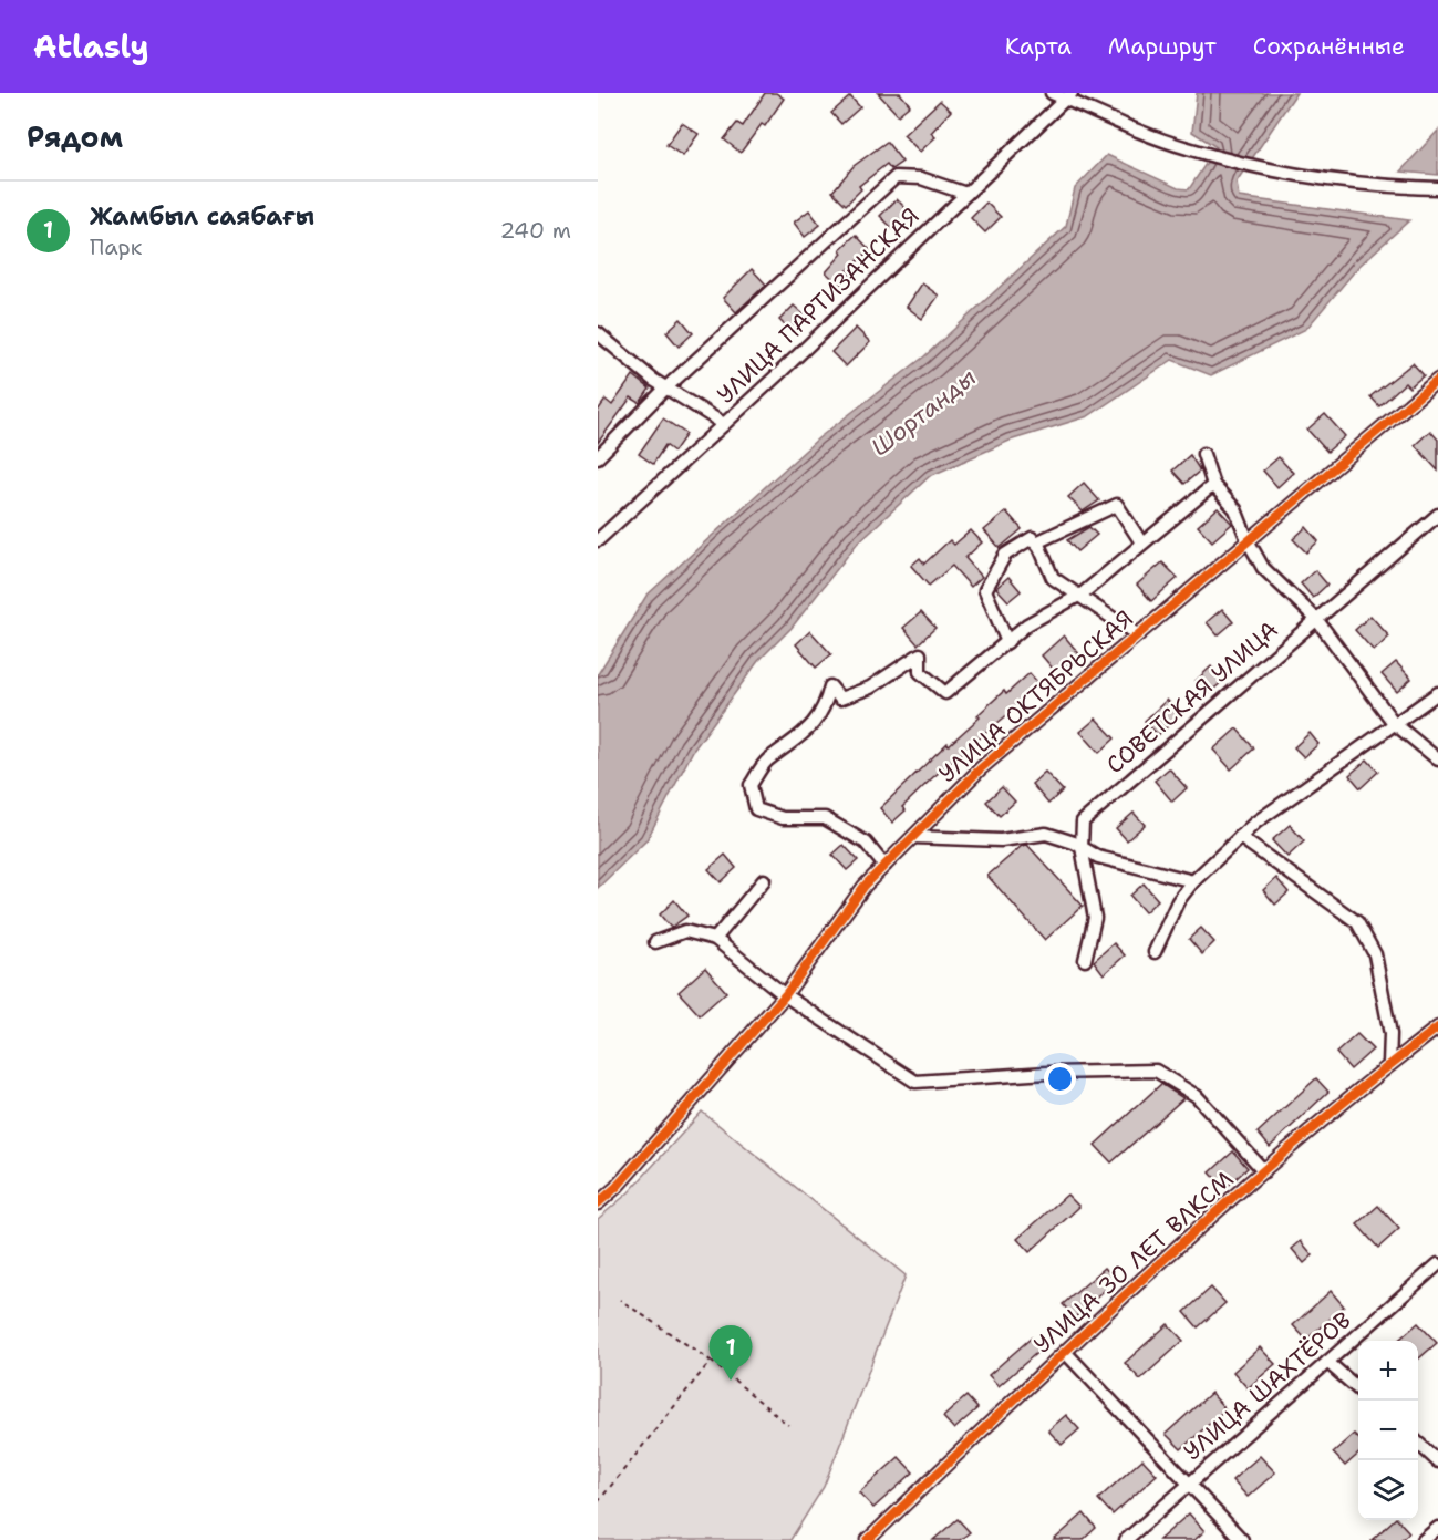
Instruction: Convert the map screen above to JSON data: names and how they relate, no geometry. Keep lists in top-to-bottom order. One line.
{"streets":{"street":["УЛИЦА ПАРТИЗАНСКАЯ","УЛИЦА ОКТЯБРЬСКАЯ","СОВЕТСКАЯ УЛИЦА","УЛИЦА 30 ЛЕТ ВЛКСМ","УЛИЦА ШАХТЁРОВ"]},"water":["Шортанды"],"page":{"header":"Atlasly","nav":["Карта","Маршрут","Сохранённые"],"heading":"Рядом","list":[{"mark":"1","name":"Жамбыл саябағы","note":"Парк","value":"240 m"}],"pins":"1","map_buttons":["+","−"]}}
